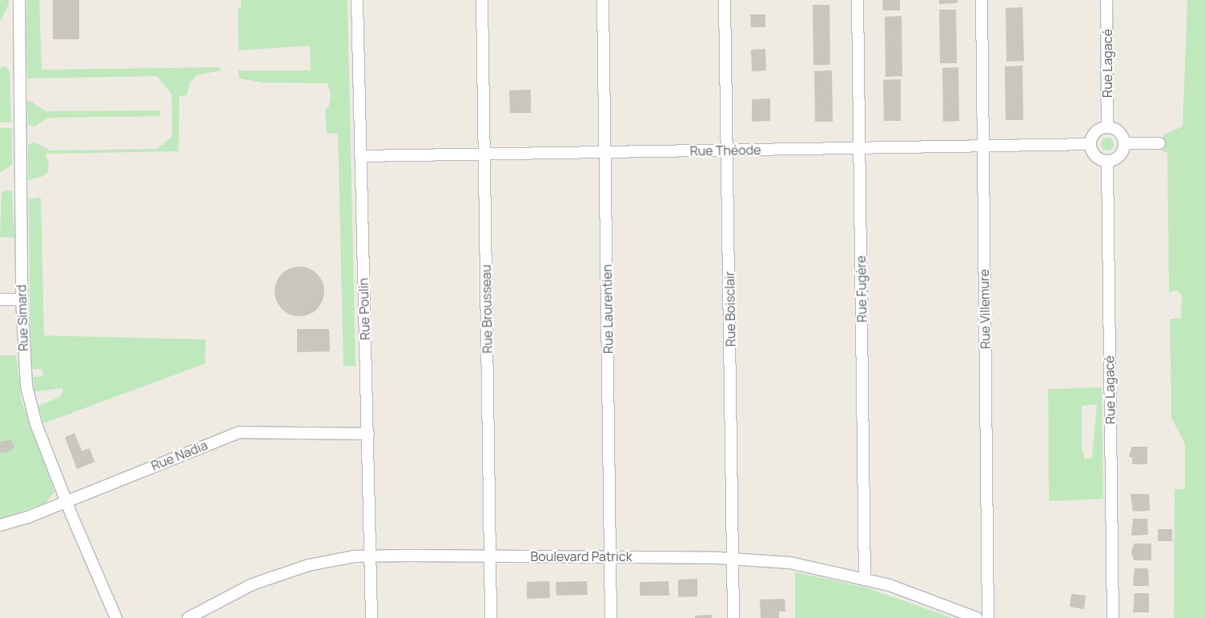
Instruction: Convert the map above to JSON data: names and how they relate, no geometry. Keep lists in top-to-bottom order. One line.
{"streets":{"street":["Rue Lagacé","Rue Théode","Rue Fugère","Rue Poulin","Rue Brousseau","Rue Laurentien","Rue Boisclair","Rue Villemure","Rue Simard","Rue Nadia","Boulevard Patrick"]},"crossings":[["Rue Lagacé","Rue Théode"],["Rue Théode","Rue Fugère"],["Rue Théode","Rue Poulin"],["Rue Théode","Rue Brousseau"],["Rue Théode","Rue Laurentien"],["Rue Théode","Rue Boisclair"],["Rue Théode","Rue Villemure"],["Rue Fugère","Boulevard Patrick"],["Rue Poulin","Rue Nadia"],["Rue Poulin","Boulevard Patrick"],["Rue Brousseau","Boulevard Patrick"],["Rue Laurentien","Boulevard Patrick"],["Rue Boisclair","Boulevard Patrick"],["Rue Simard","Rue Nadia"]]}
